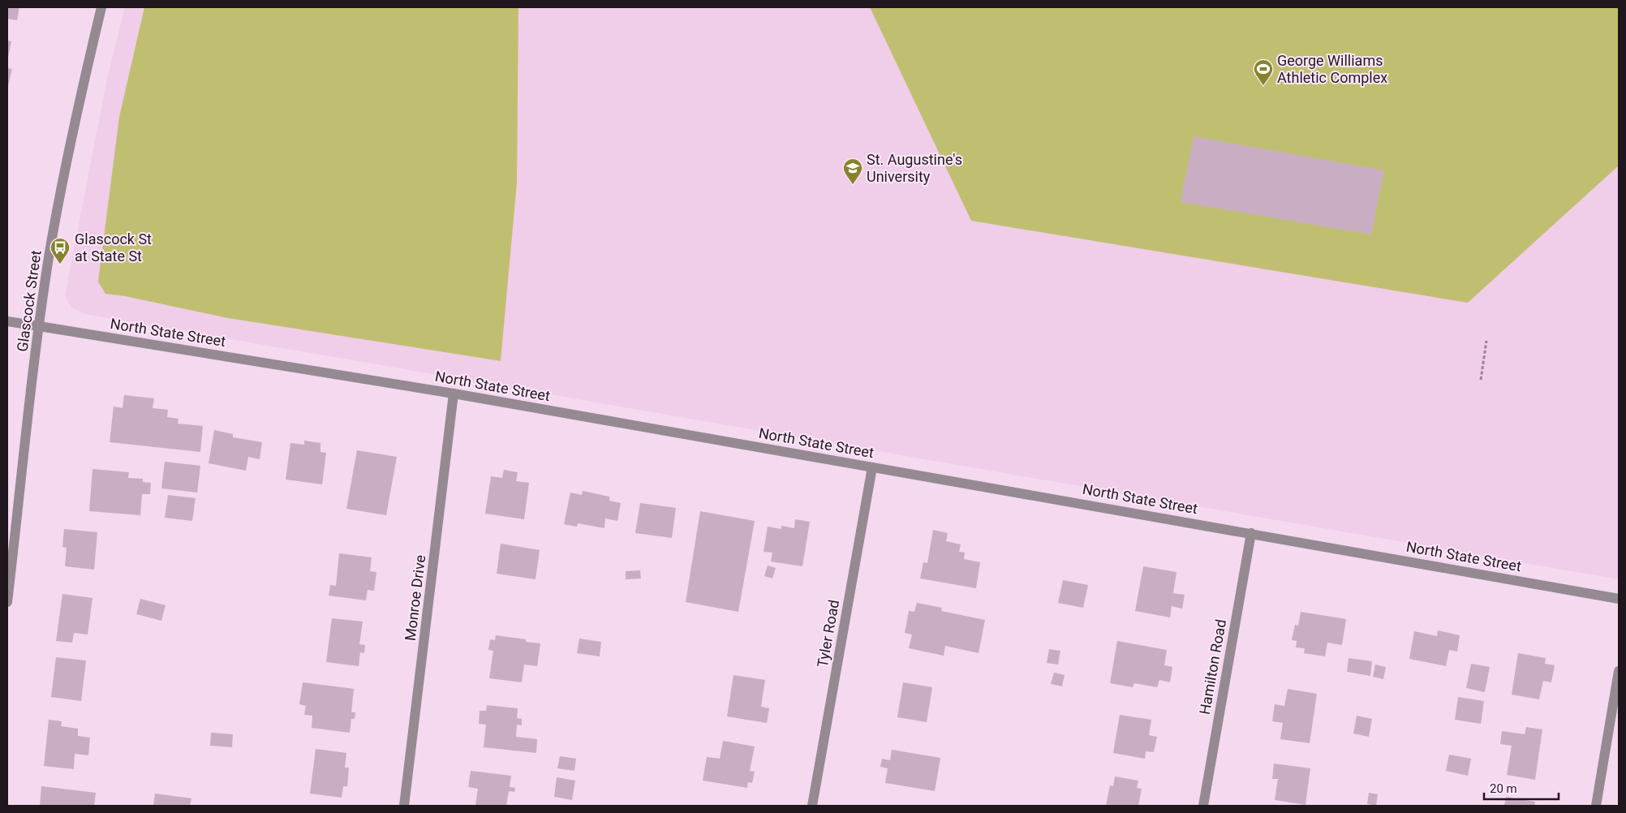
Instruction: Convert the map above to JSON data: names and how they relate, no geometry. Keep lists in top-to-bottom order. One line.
{"streets":{"street":["Glascock Street","North State Street","Monroe Drive","Tyler Road","Hamilton Road"]},"crossings":[["Glascock Street","North State Street"],["North State Street","Monroe Drive"],["North State Street","Tyler Road"],["North State Street","Hamilton Road"]],"places":{"sports":["George Williams Athletic Complex"],"school or university":["St. Augustine's University"],"bus stop":["Glascock St at State St"]},"scale_bar":"20 m"}
